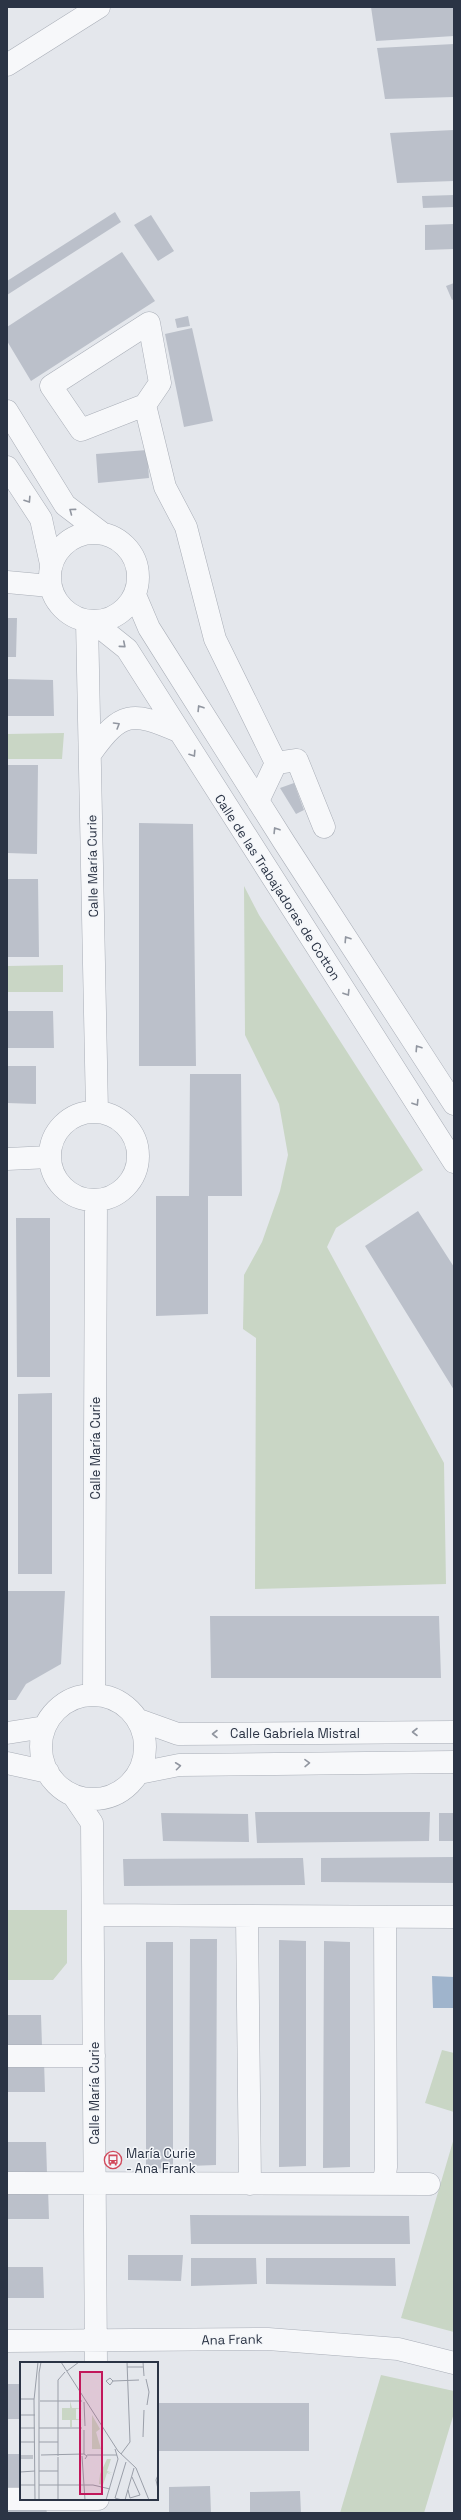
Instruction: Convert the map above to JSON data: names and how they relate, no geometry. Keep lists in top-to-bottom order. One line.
{"streets":{"street":["Calle María Curie","Calle de las Trabajadoras de Cotton","Calle Gabriela Mistral","Ana Frank"]},"crossings":[["Calle María Curie","Calle de las Trabajadoras de Cotton"],["Calle María Curie","Calle Gabriela Mistral"],["Calle María Curie","Ana Frank"]],"places":{"bus stop":["María Curie - Ana Frank"]}}
